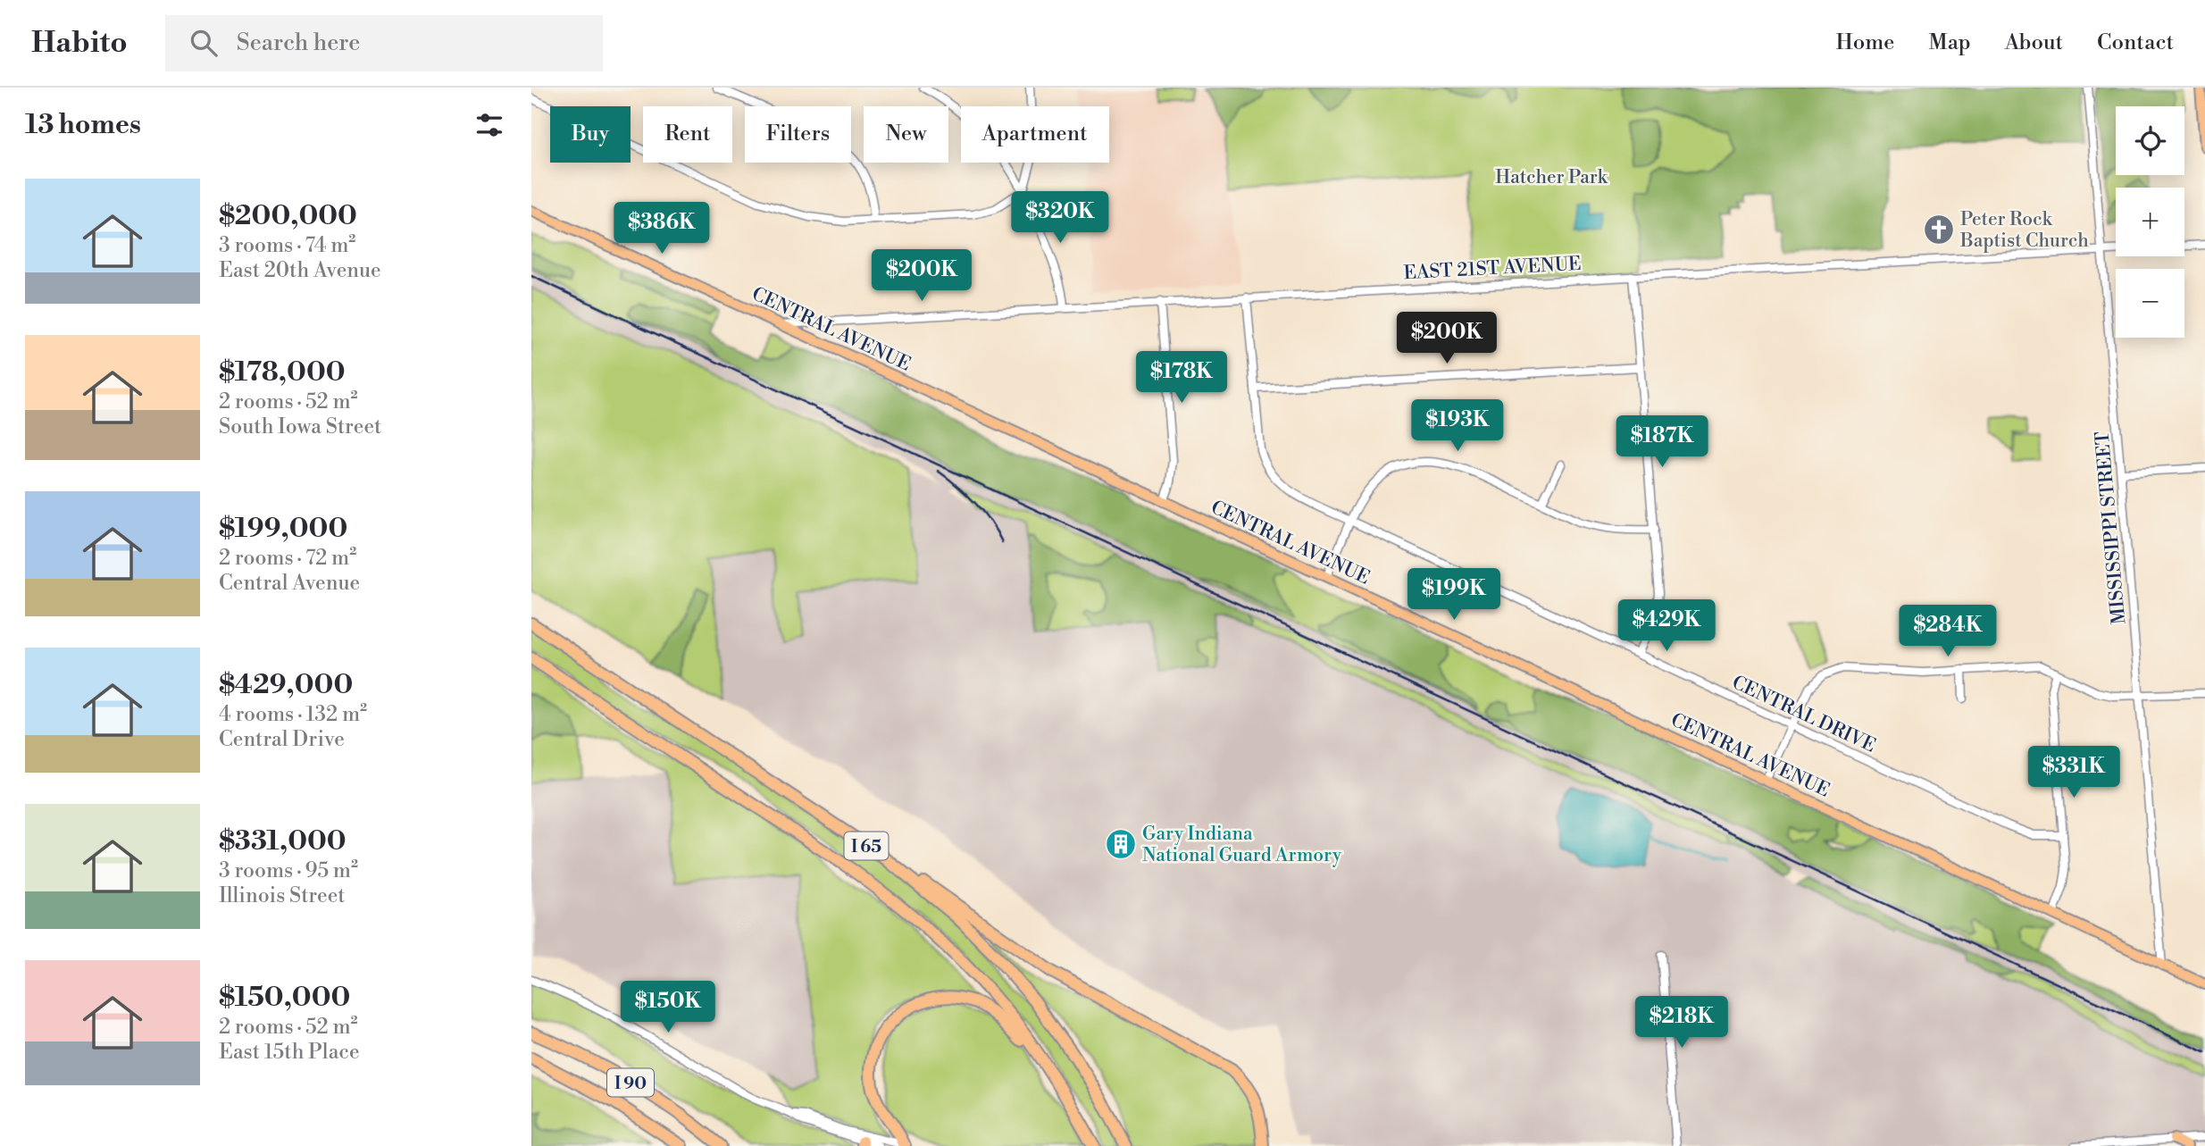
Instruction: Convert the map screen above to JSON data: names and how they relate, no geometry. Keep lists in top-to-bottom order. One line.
{"streets":{"highway":["I 65","I 90"],"main road":["CENTRAL AVENUE"],"street":["EAST 21ST AVENUE","MISSISSIPPI STREET","CENTRAL DRIVE"]},"crossings":[["EAST 21ST AVENUE","CENTRAL AVENUE"],["EAST 21ST AVENUE","MISSISSIPPI STREET"],["CENTRAL AVENUE","MISSISSIPPI STREET"]],"parks":["Hatcher Park"],"places":{"church":["Peter Rock Baptist Church"],"building":["Gary Indiana National Guard Armory"]},"page":{"header":"Habito","search":"Search here","nav":["Home","Map","About","Contact"],"heading":"13 homes","map_buttons":["+","−"],"chip":["Buy","Rent","Filters","New","Apartment"],"list":[{"name":"$200,000","note":"3 rooms · 74 m² · East 20th Avenue"},{"name":"$178,000","note":"2 rooms · 52 m² · South Iowa Street"},{"name":"$199,000","note":"2 rooms · 72 m² · Central Avenue"},{"name":"$429,000","note":"4 rooms · 132 m² · Central Drive"},{"name":"$331,000","note":"3 rooms · 95 m² · Illinois Street"},{"name":"$150,000","note":"2 rooms · 52 m² · East 15th Place"}],"price":["$320K","$386K","$200K","$200K","$178K","$193K","$187K","$199K","$429K","$284K","$331K","$150K","$218K"]}}
